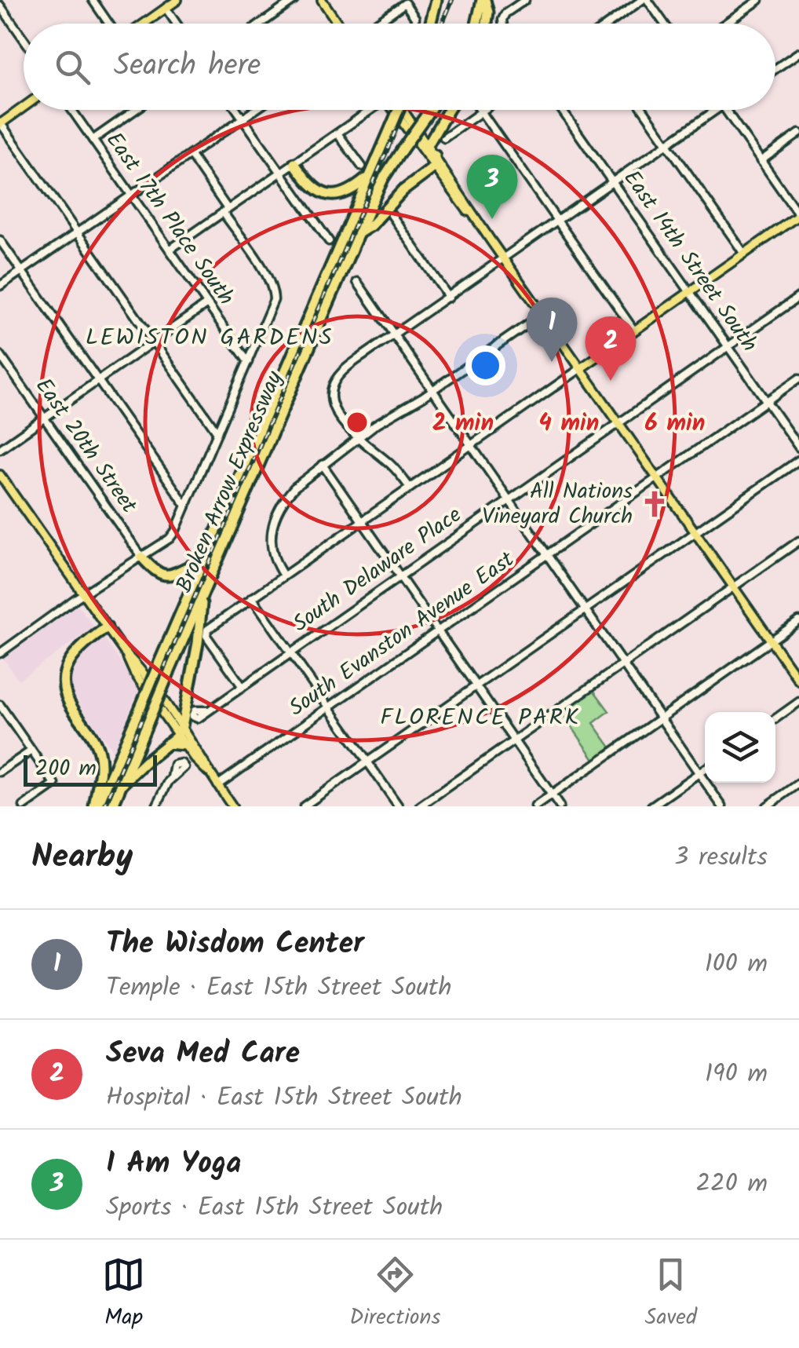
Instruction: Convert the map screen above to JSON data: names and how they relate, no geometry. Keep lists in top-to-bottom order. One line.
{"streets":{"highway":["Broken Arrow Expressway"],"street":["East 17th Place South","East 14th Street South","East 20th Street","South Delaware Place","South Evanston Avenue East"]},"crossings":[["East 14th Street South","South Delaware Place"],["East 14th Street South","South Evanston Avenue East"]],"districts":["LEWISTON GARDENS","FLORENCE PARK"],"places":{"church":["All Nations Vineyard Church"]},"scale_bar":"200 m","page":{"search":"Search here","pins":["3","1","2"],"scale":"200 m","heading":["Nearby","3 results"],"list":[{"mark":"1","name":"The Wisdom Center","note":"Temple · East 15th Street South","value":"100 m"},{"mark":"2","name":"Seva Med Care","note":"Hospital · East 15th Street South","value":"190 m"},{"mark":"3","name":"I Am Yoga","note":"Sports · East 15th Street South","value":"220 m"}],"nav":["Map","Directions","Saved"]},"rings":["2 min","4 min","6 min"]}
